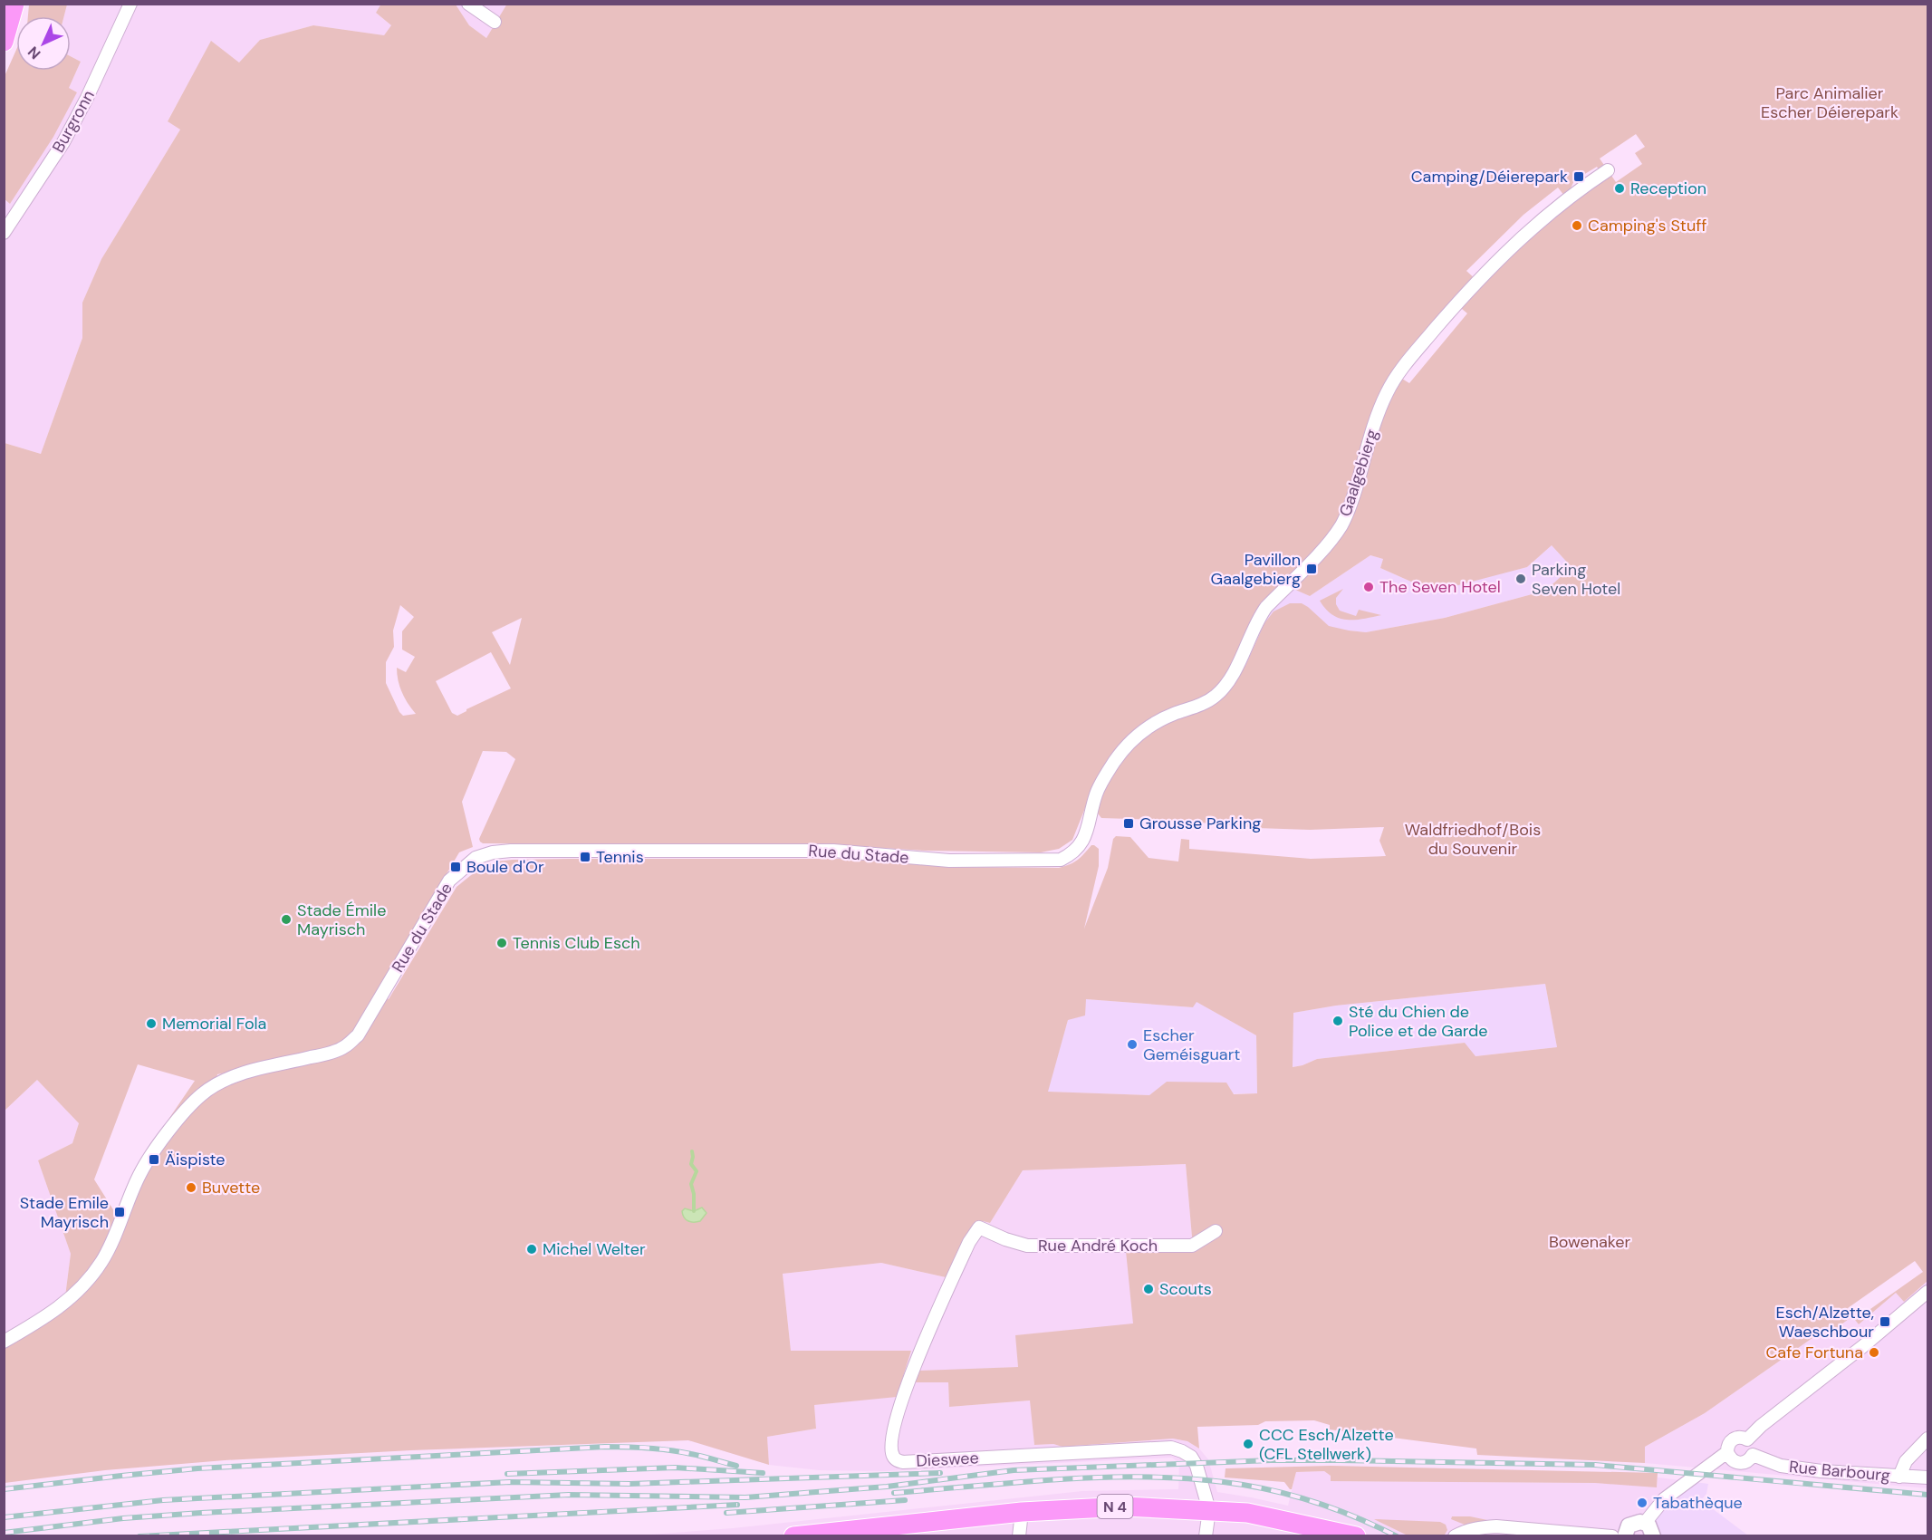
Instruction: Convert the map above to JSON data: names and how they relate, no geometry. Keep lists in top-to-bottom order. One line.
{"streets":{"main road":["N 4"],"street":["Burgronn","Gaalgebierg","Rue du Stade","Rue André Koch","Dieswee","Rue Barbourg"]},"crossings":[["Gaalgebierg","Rue du Stade"],["Rue André Koch","Dieswee"],["Dieswee","N 4"]],"parks":["Parc Animalier Escher Déierepark","Waldfriedhof/Bois du Souvenir","Bowenaker"],"places":{"transit":["Camping/Déierepark","Pavillon Gaalgebierg","Grousse Parking","Tennis","Boule d'Or","Äispiste","Stade Emile Mayrisch","Esch/Alzette, Waeschbour"],"other":["Reception","Camping's Stuff","Parking Seven Hotel","The Seven Hotel","Stade Émile Mayrisch","Tennis Club Esch","Sté du Chien de Police et de Garde","Memorial Fola","Escher Geméisguart","Buvette","Michel Welter","Scouts","Cafe Fortuna","CCC Esch/Alzette (CFL Stellwerk)","Tabathèque"]},"north":"bottom left"}
